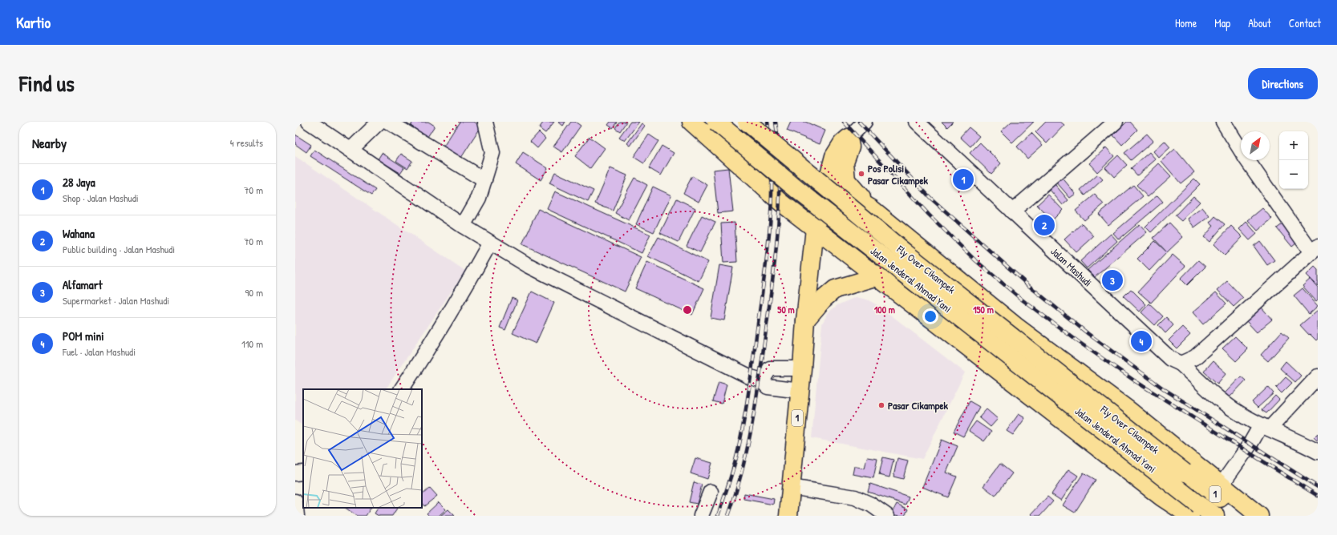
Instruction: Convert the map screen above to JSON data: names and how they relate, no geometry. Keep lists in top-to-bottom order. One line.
{"streets":{"highway":["Fly Over Cikampek","Jalan Jenderal Ahmad Yani","1"],"street":["Jalan Mashudi"]},"places":["Pos Polisi Pasar Cikampek","Pasar Cikampek"],"north":"top right","page":{"header":"Kartio","nav":["Home","Map","About","Contact"],"title":"Find us","buttons":"Directions","heading":["Nearby","4 results"],"map_buttons":["+","−"],"list":[{"mark":"1","name":"28 Jaya","note":"Shop · Jalan Mashudi","value":"70 m"},{"mark":"2","name":"Wahana","note":"Public building · Jalan Mashudi","value":"70 m"},{"mark":"3","name":"Alfamart","note":"Supermarket · Jalan Mashudi","value":"90 m"},{"mark":"4","name":"POM mini","note":"Fuel · Jalan Mashudi","value":"110 m"}],"pins":["1","2","3","4"]},"rings":["50 m","100 m","150 m"]}
